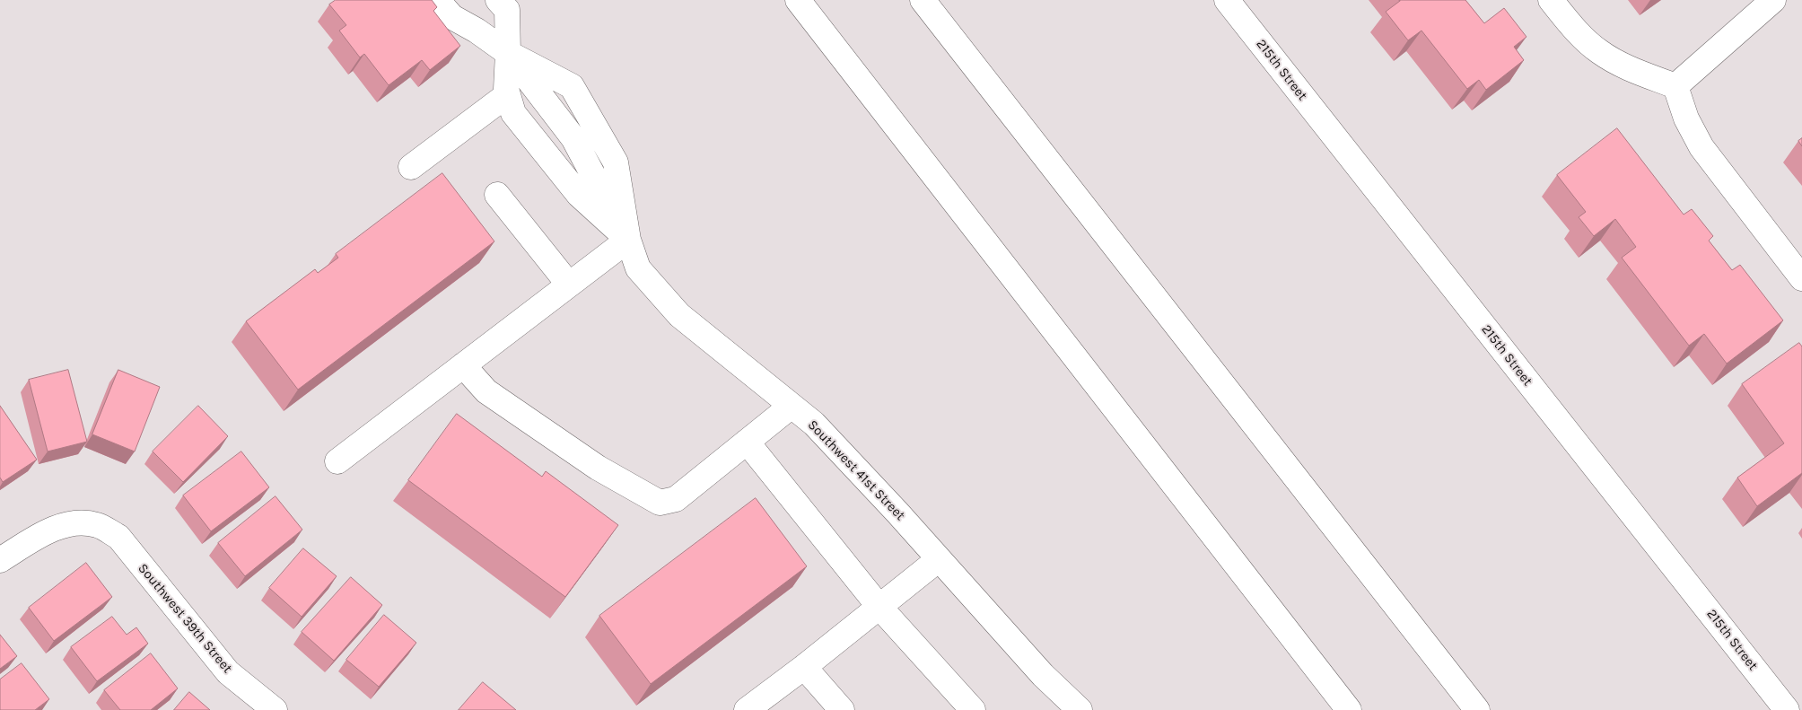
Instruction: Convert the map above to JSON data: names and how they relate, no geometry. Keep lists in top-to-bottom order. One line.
{"streets":{"main road":["215th Street","Southwest 41st Street","Southwest 39th Street"]}}
